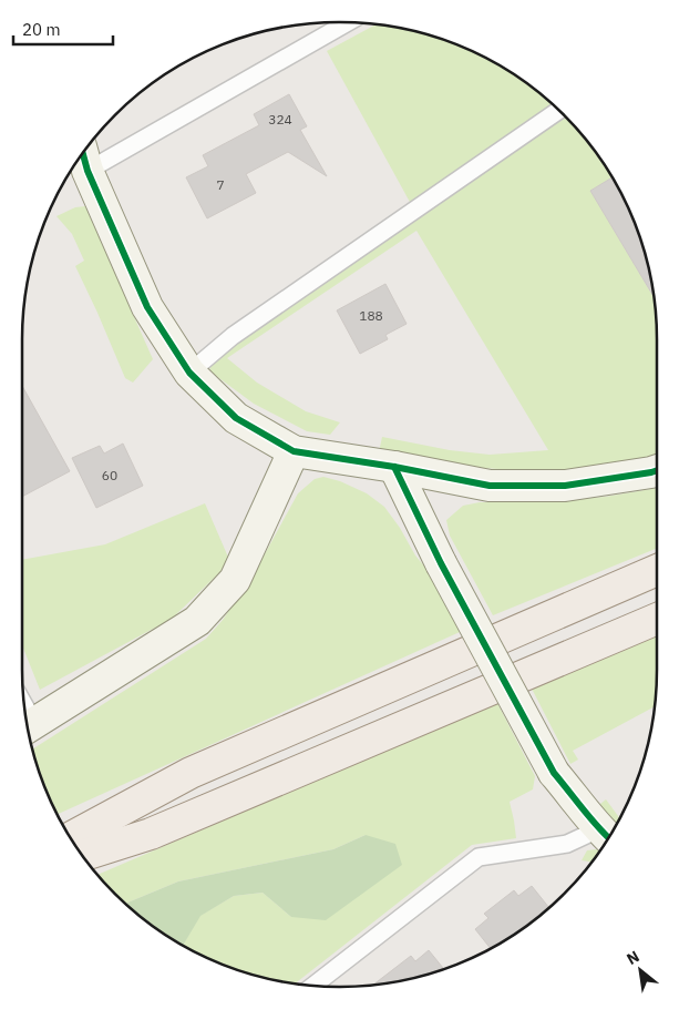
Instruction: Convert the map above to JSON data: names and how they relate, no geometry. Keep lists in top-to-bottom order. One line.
{"house_numbers":["324","7","188","60"],"scale_bar":"20 m","north":"top left"}
